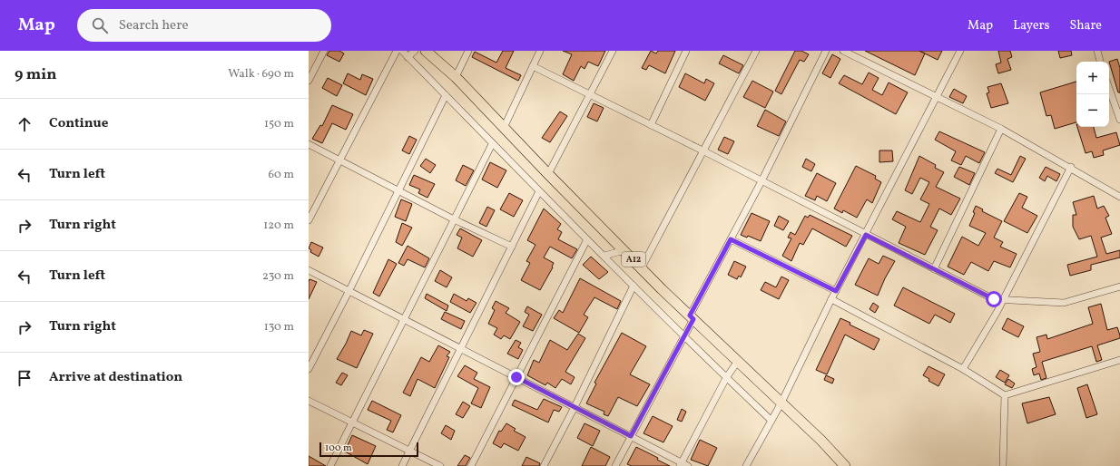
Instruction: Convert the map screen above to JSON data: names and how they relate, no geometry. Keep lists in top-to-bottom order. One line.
{"streets":{"main road":["A12"]},"scale_bar":"100 m","page":{"header":"Map","search":"Search here","nav":["Map","Layers","Share"],"heading":["9 min","Walk · 690 m"],"map_buttons":["+","−"],"list":[["Continue","150 m"],["Turn left","60 m"],["Turn right","120 m"],["Turn left","230 m"],["Turn right","130 m"],"Arrive at destination"],"scale":"100 m"}}
